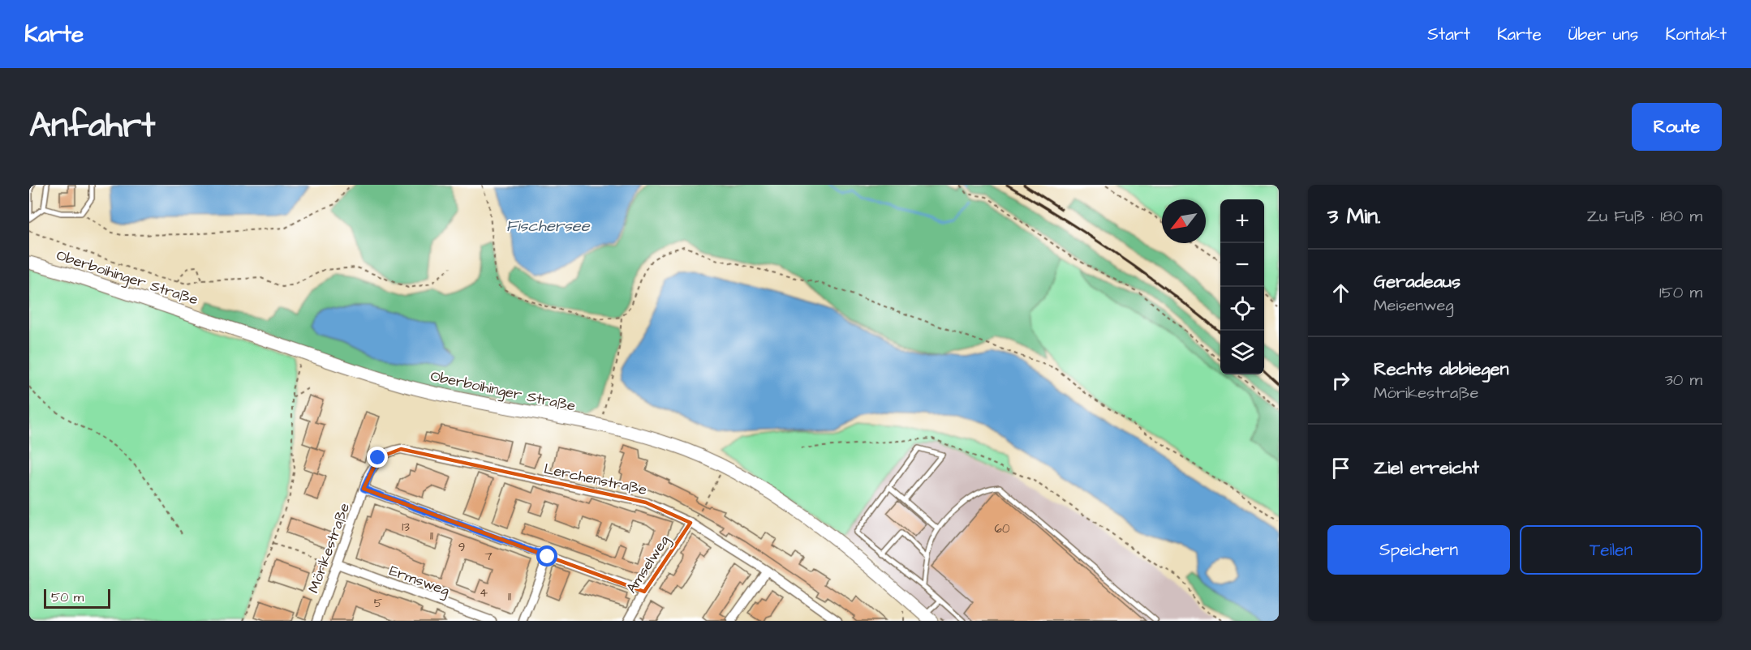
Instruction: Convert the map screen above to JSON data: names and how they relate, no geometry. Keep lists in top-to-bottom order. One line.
{"streets":{"main road":["Oberboihinger Straße"],"street":["Lerchenstraße","Mörikestraße","Amselweg","Ermsweg"]},"crossings":[["Lerchenstraße","Mörikestraße"],["Lerchenstraße","Amselweg"],["Mörikestraße","Ermsweg"]],"water":["Fischersee"],"house_numbers":["13","60","11","9","7","4","11","5"],"scale_bar":"50 m","north":"bottom left","page":{"header":"Karte","nav":["Start","Karte","Über uns","Kontakt"],"title":"Anfahrt","buttons":["Route",["Speichern","Teilen"]],"heading":["3 Min.","Zu Fuß · 180 m"],"map_buttons":["+","−"],"list":[["Geradeaus","Meisenweg","150 m"],["Rechts abbiegen","Mörikestraße","30 m"],"Ziel erreicht"],"scale":"50 m"}}
